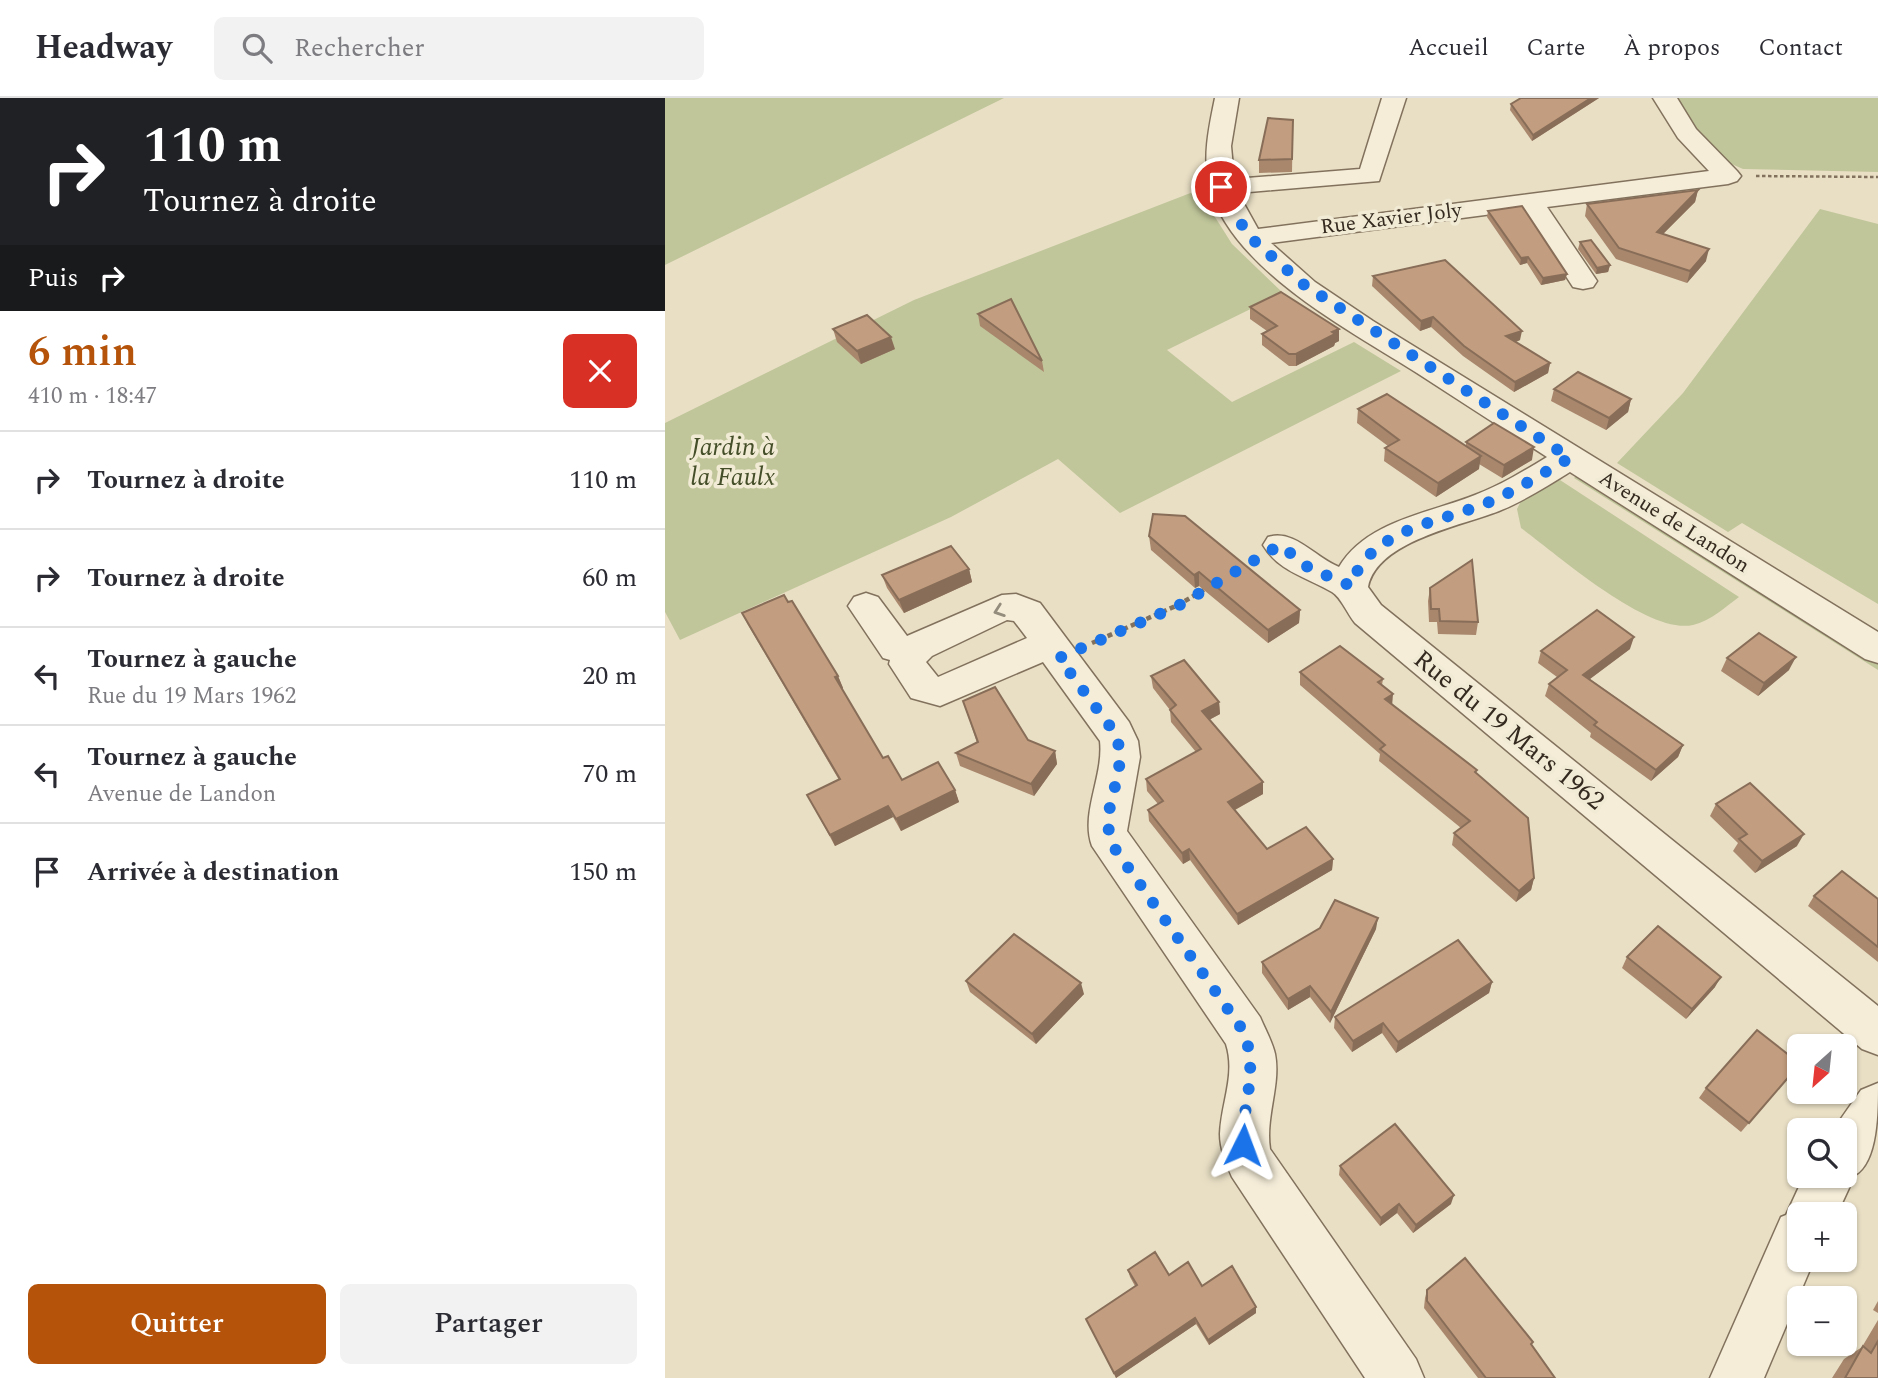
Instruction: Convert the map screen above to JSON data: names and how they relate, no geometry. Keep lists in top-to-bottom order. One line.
{"streets":{"street":["Rue Xavier Joly","Avenue de Landon","Rue du 19 Mars 1962"]},"crossings":[["Rue Xavier Joly","Avenue de Landon"]],"parks":["Jardin à la Faulx"],"north":"bottom left","page":{"header":"Headway","search":"Rechercher","nav":["Accueil","Carte","À propos","Contact"],"turn":["110 m","Tournez à droite"],"then":"Puis","heading":["6 min","410 m · 18:47"],"list":[{"name":"Tournez à droite","value":"110 m"},{"name":"Tournez à droite","value":"60 m"},{"name":"Tournez à gauche","note":"Rue du 19 Mars 1962","value":"20 m"},{"name":"Tournez à gauche","note":"Avenue de Landon","value":"70 m"},{"name":"Arrivée à destination","value":"150 m"}],"map_buttons":["+","−"],"buttons":["Quitter","Partager"]}}
